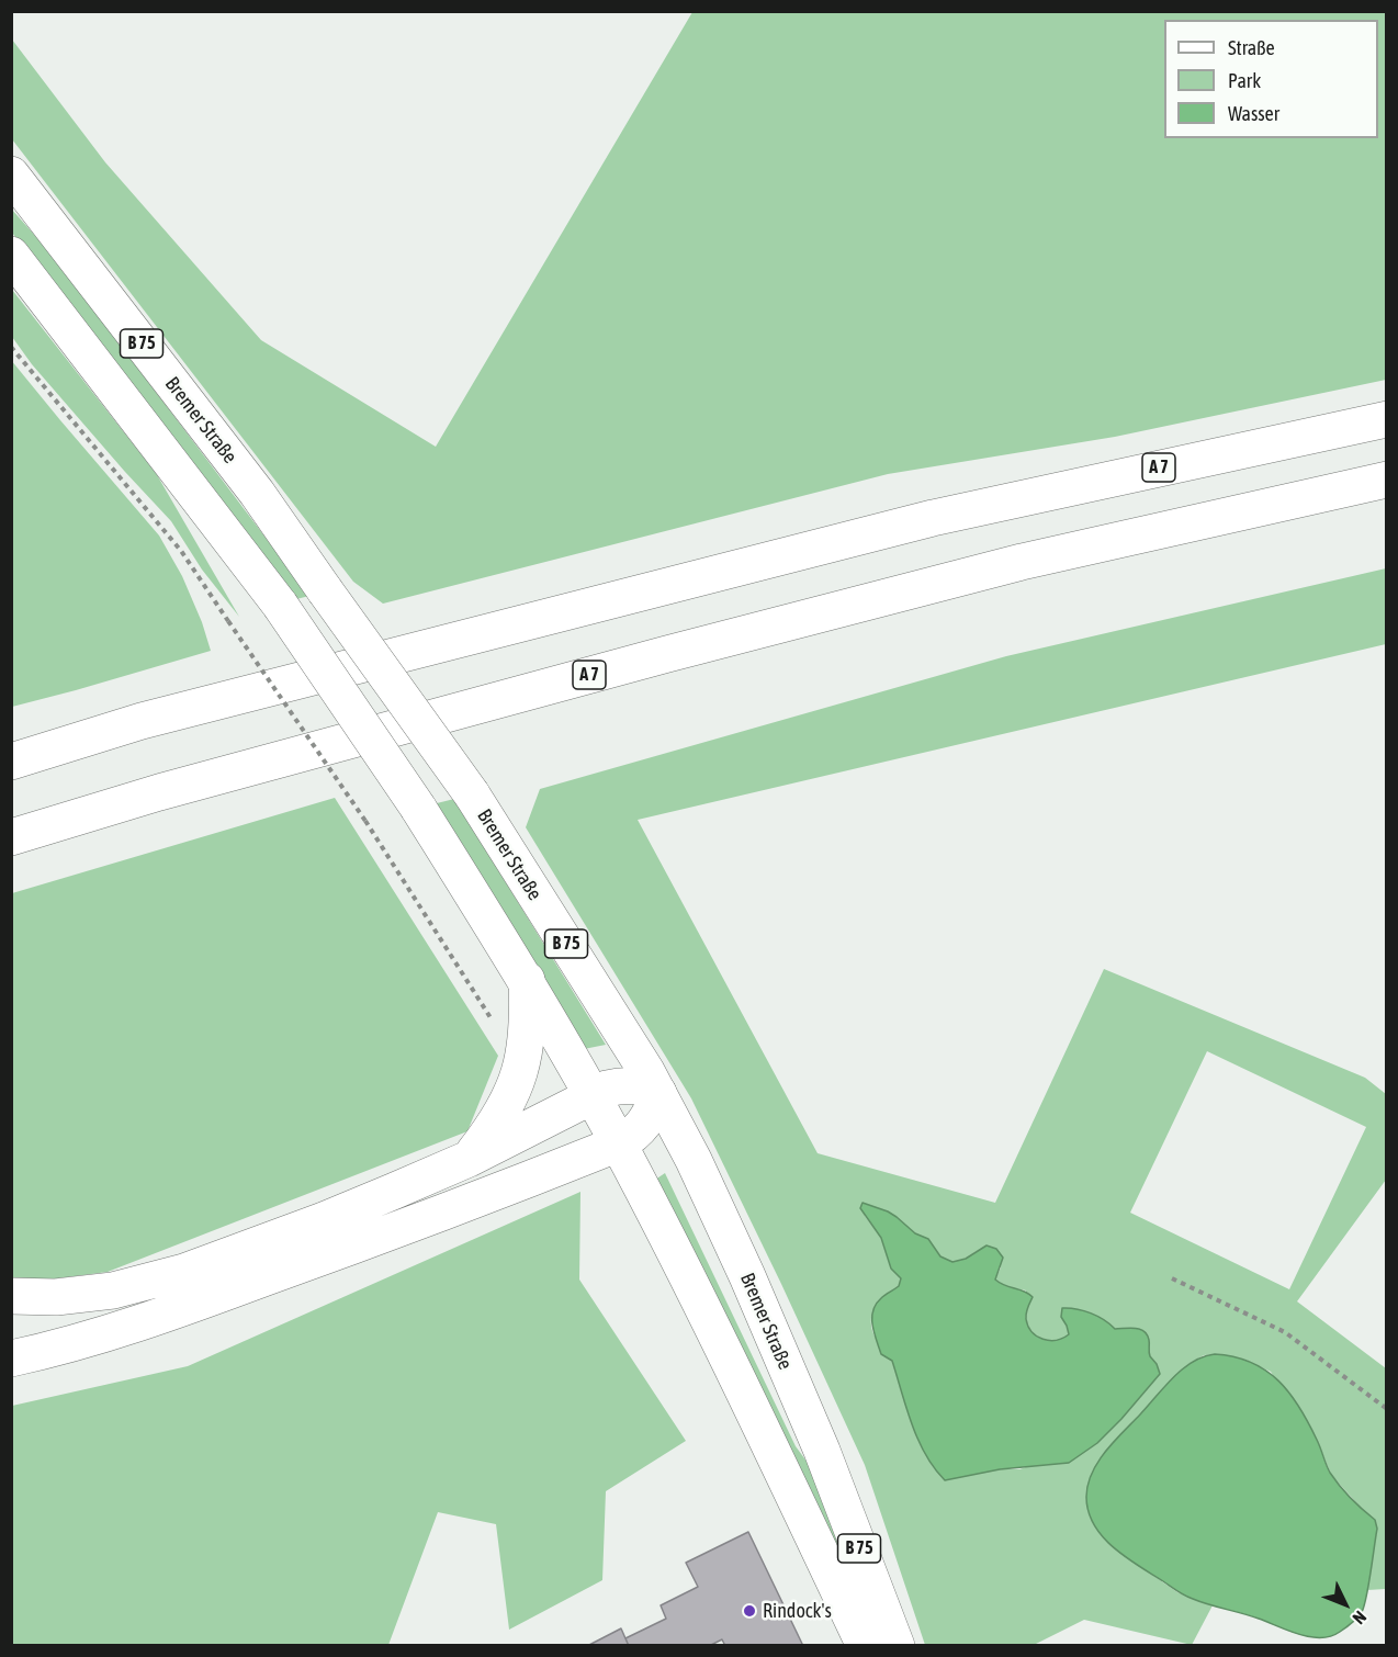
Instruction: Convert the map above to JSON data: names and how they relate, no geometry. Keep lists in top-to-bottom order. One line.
{"streets":{"main road":["B 75","Bremer Straße","A 7"]},"places":["Rindock's"],"legend":["Straße","Park","Wasser"],"north":"bottom right"}
